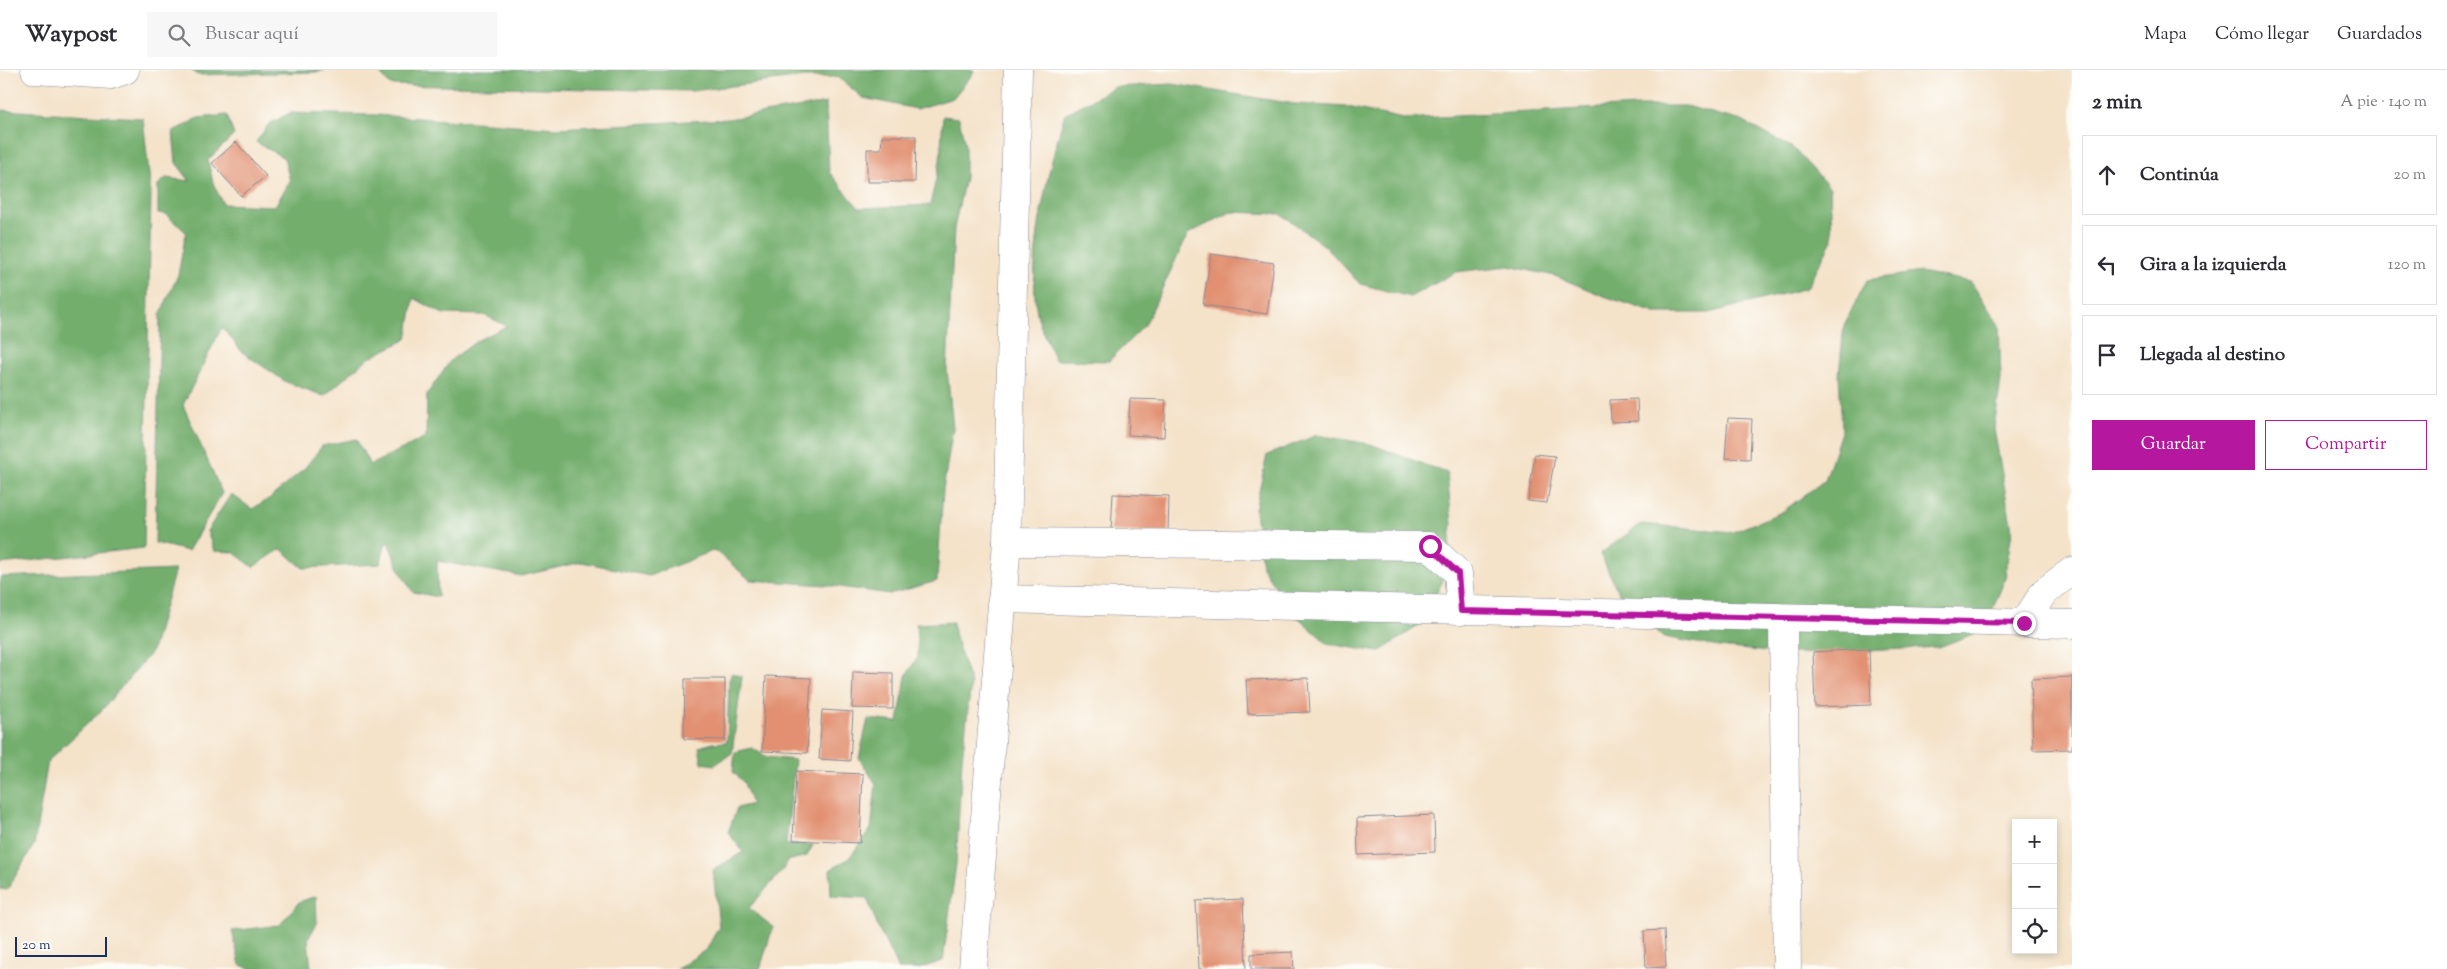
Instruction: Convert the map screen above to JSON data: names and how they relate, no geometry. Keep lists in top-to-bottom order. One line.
{"scale_bar":"20 m","page":{"header":"Waypost","search":"Buscar aquí","nav":["Mapa","Cómo llegar","Guardados"],"heading":["2 min","A pie · 140 m"],"list":[["Continúa","20 m"],["Gira a la izquierda","120 m"],"Llegada al destino"],"buttons":["Guardar","Compartir"],"map_buttons":["+","−"],"scale":"20 m"}}
